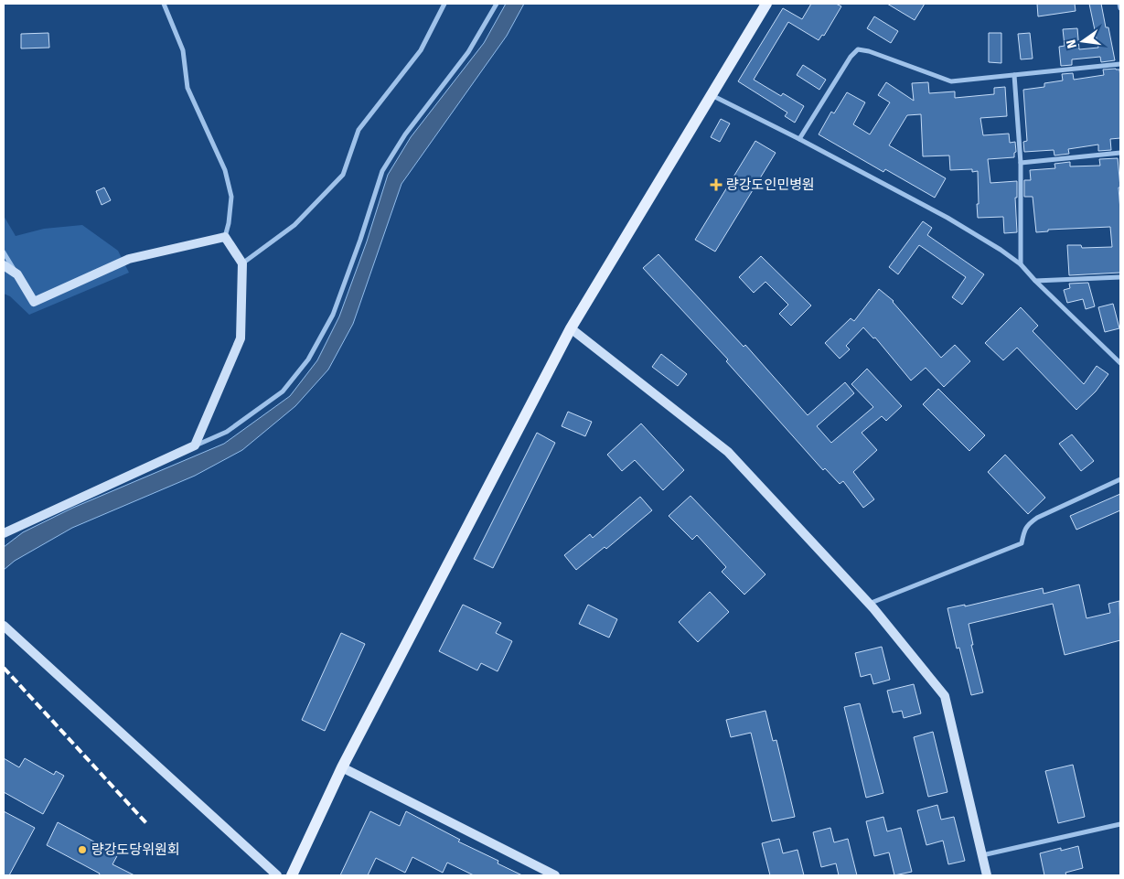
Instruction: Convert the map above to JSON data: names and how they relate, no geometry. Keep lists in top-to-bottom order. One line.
{"places":{"health":["량강도인민병원"],"other":["량강도당위원회"]},"north":"left"}
